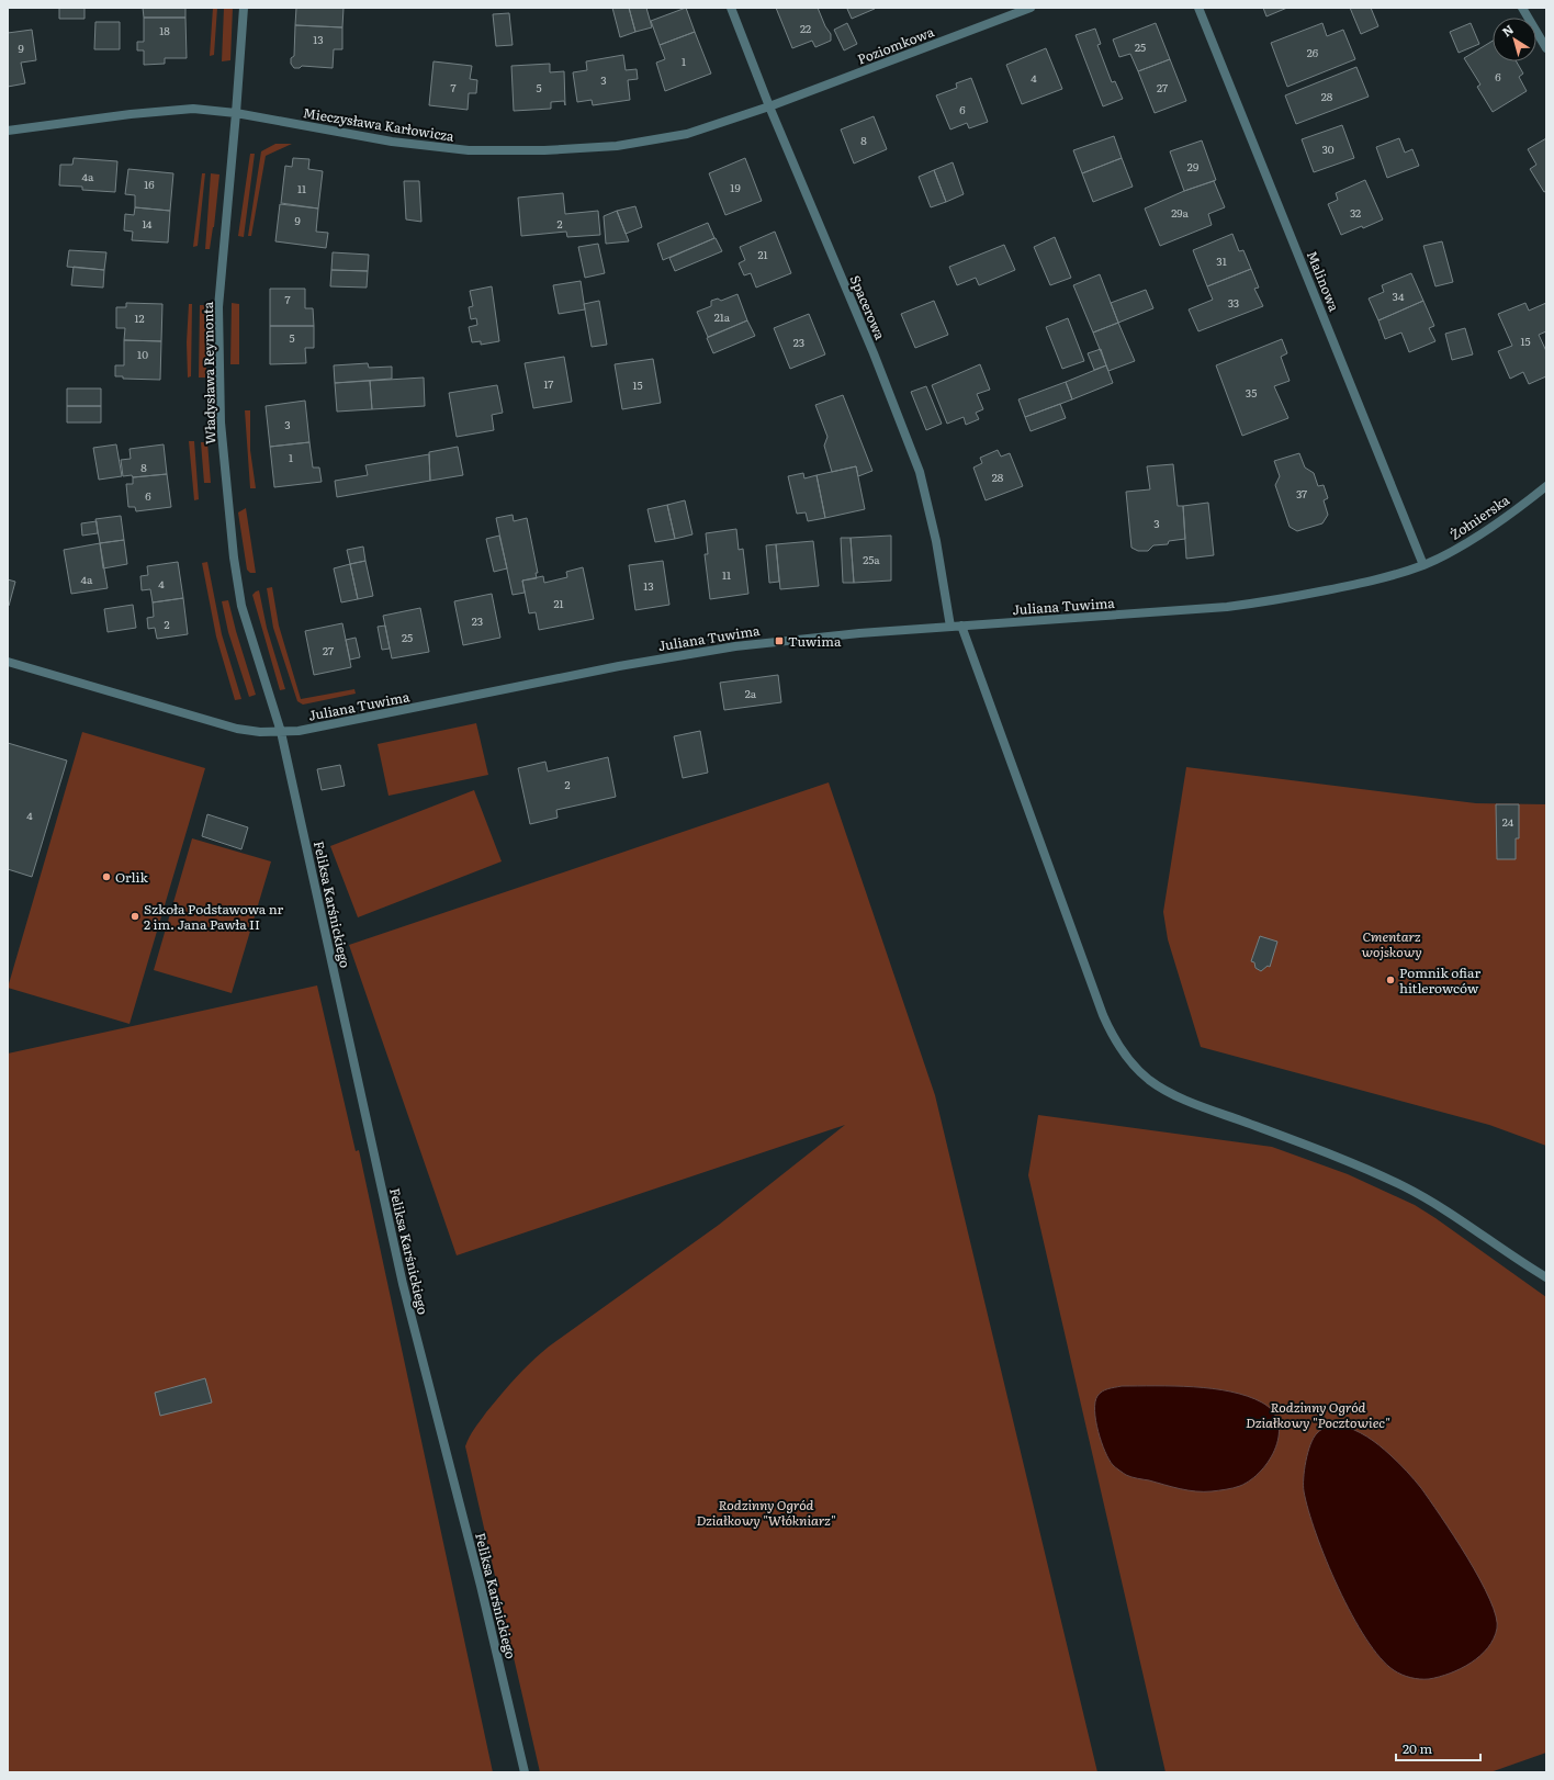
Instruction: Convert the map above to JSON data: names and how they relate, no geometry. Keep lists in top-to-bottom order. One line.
{"streets":{"street":["Poziomkowa","Mieczysława Karłowicza","Malinowa","Spacerowa","Władysława Reymonta","Żołnierska","Juliana Tuwima","Feliksa Karśnickiego"]},"crossings":[["Poziomkowa","Mieczysława Karłowicza"],["Poziomkowa","Spacerowa"],["Mieczysława Karłowicza","Spacerowa"],["Mieczysława Karłowicza","Władysława Reymonta"],["Malinowa","Żołnierska"],["Malinowa","Juliana Tuwima"],["Spacerowa","Juliana Tuwima"],["Władysława Reymonta","Juliana Tuwima"],["Władysława Reymonta","Feliksa Karśnickiego"],["Żołnierska","Juliana Tuwima"],["Juliana Tuwima","Feliksa Karśnickiego"]],"parks":["Cmentarz wojskowy","Rodzinny Ogród Działkowy \"Pocztowiec\"","Rodzinny Ogród Działkowy \"Włókniarz\""],"places":{"transit":["Tuwima"],"other":["Orlik","Szkoła Podstawowa nr 2 im. Jana Pawła II","Pomnik ofiar hitlerowców"]},"house_numbers":["22","18","13","25","9","26","1","6","4","3","7","5","27","28","6","8","30","29","4a","16","19","11","29a","32","9","14","2","21","31","34","7","33","21a","12","5","15","23","10","17","15","35","3","1","8","28","37","6","3","25a","11","4a","4","13","21","23","2","25","27","2a","2","4","24"],"scale_bar":"20 m","north":"top left"}
